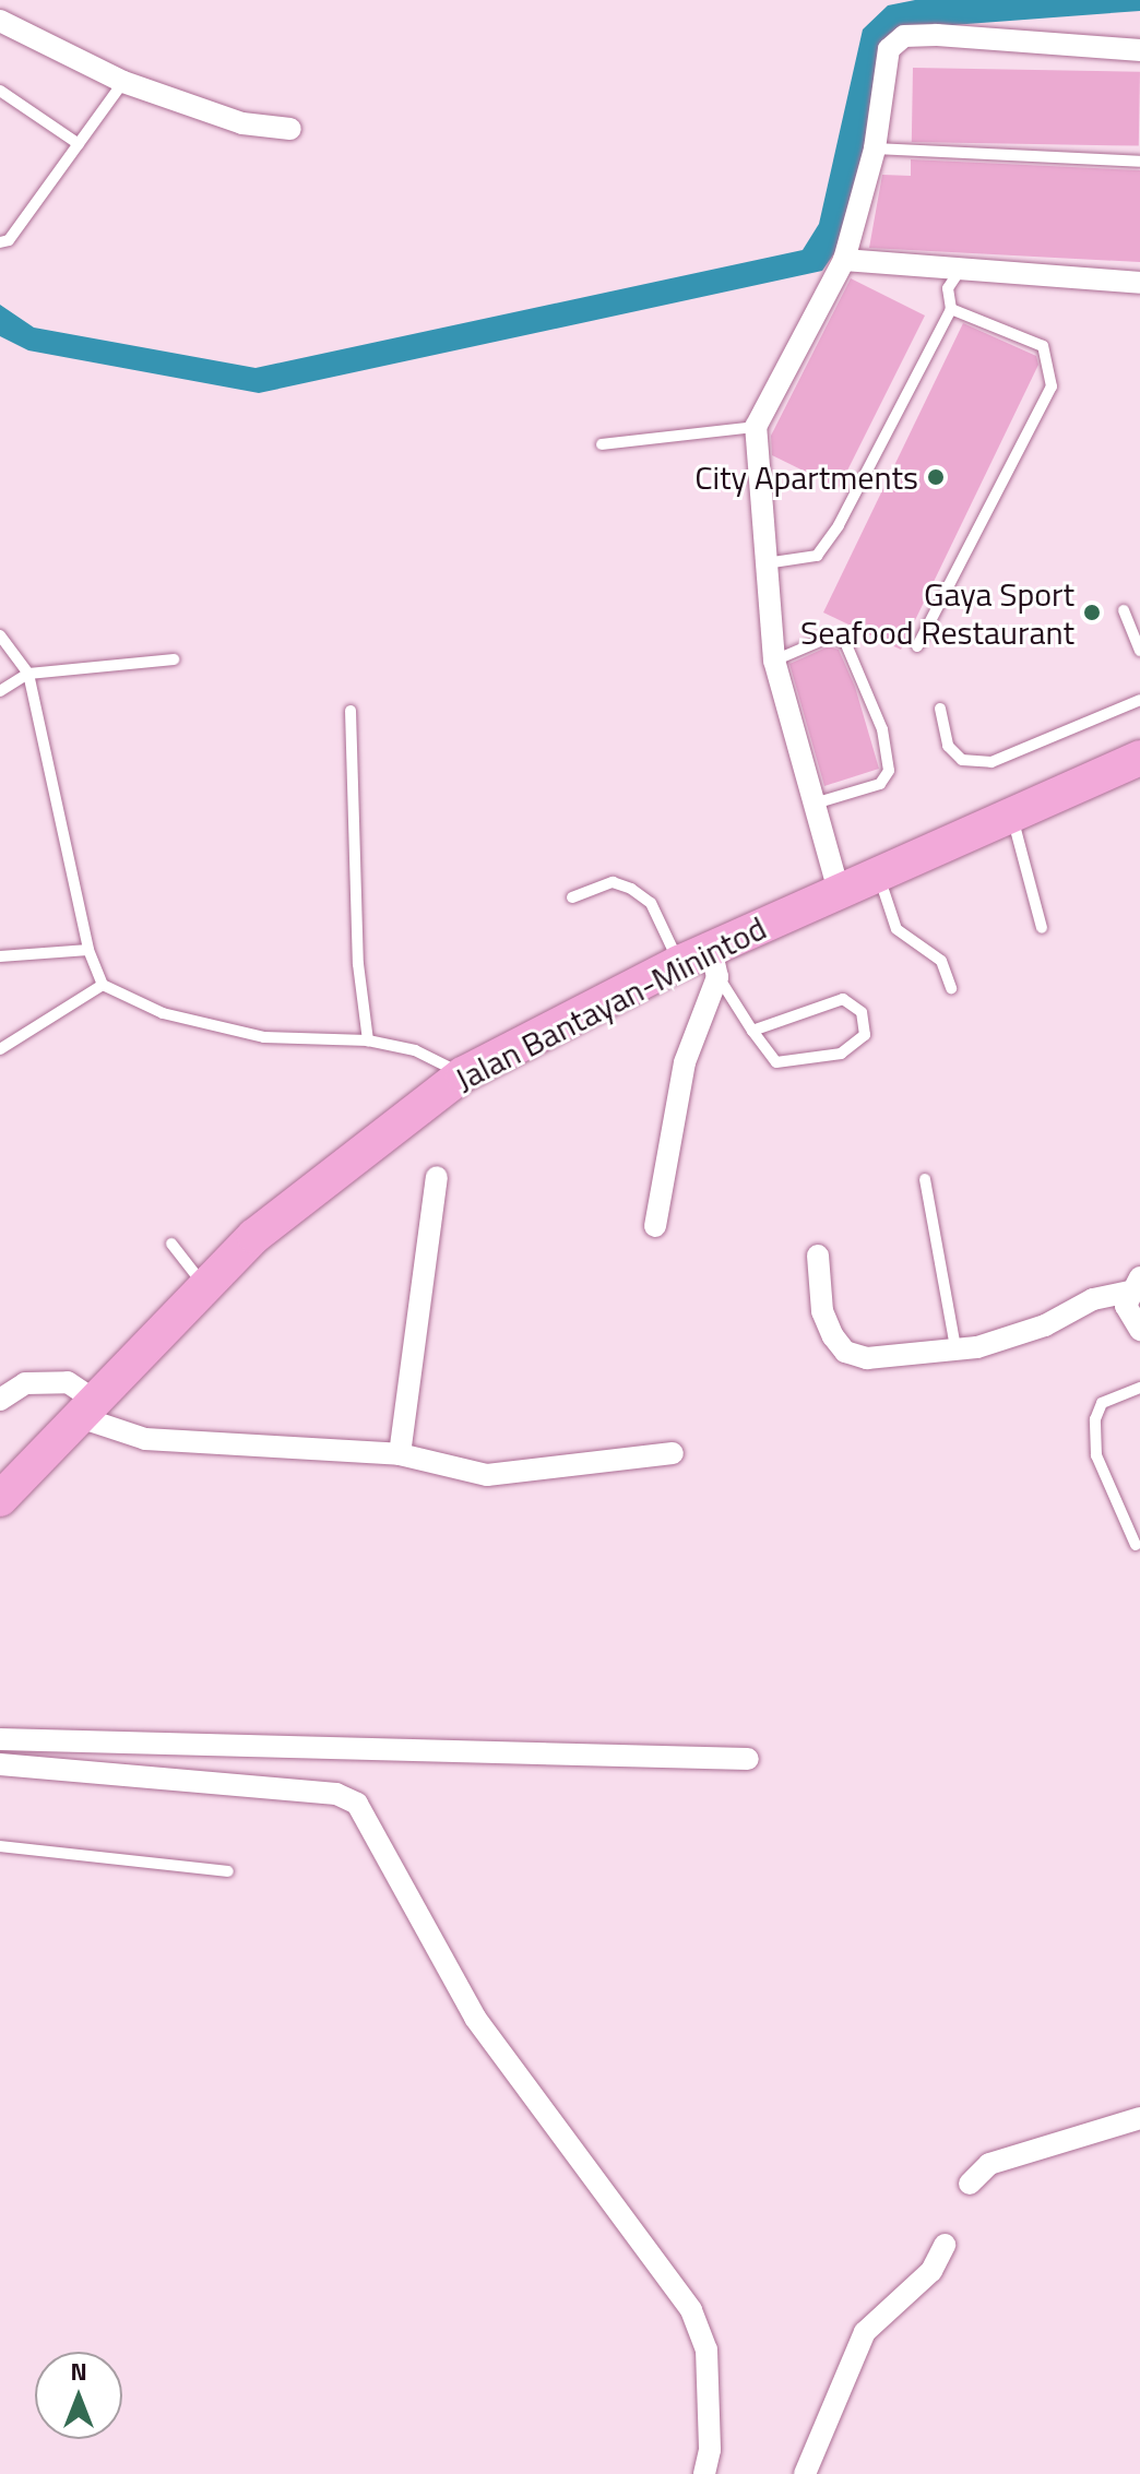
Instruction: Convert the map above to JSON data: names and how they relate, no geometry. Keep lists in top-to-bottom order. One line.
{"streets":{"main road":["Jalan Bantayan-Minintod"]},"places":["City Apartments","Gaya Sport Seafood Restaurant"],"north":"top"}
